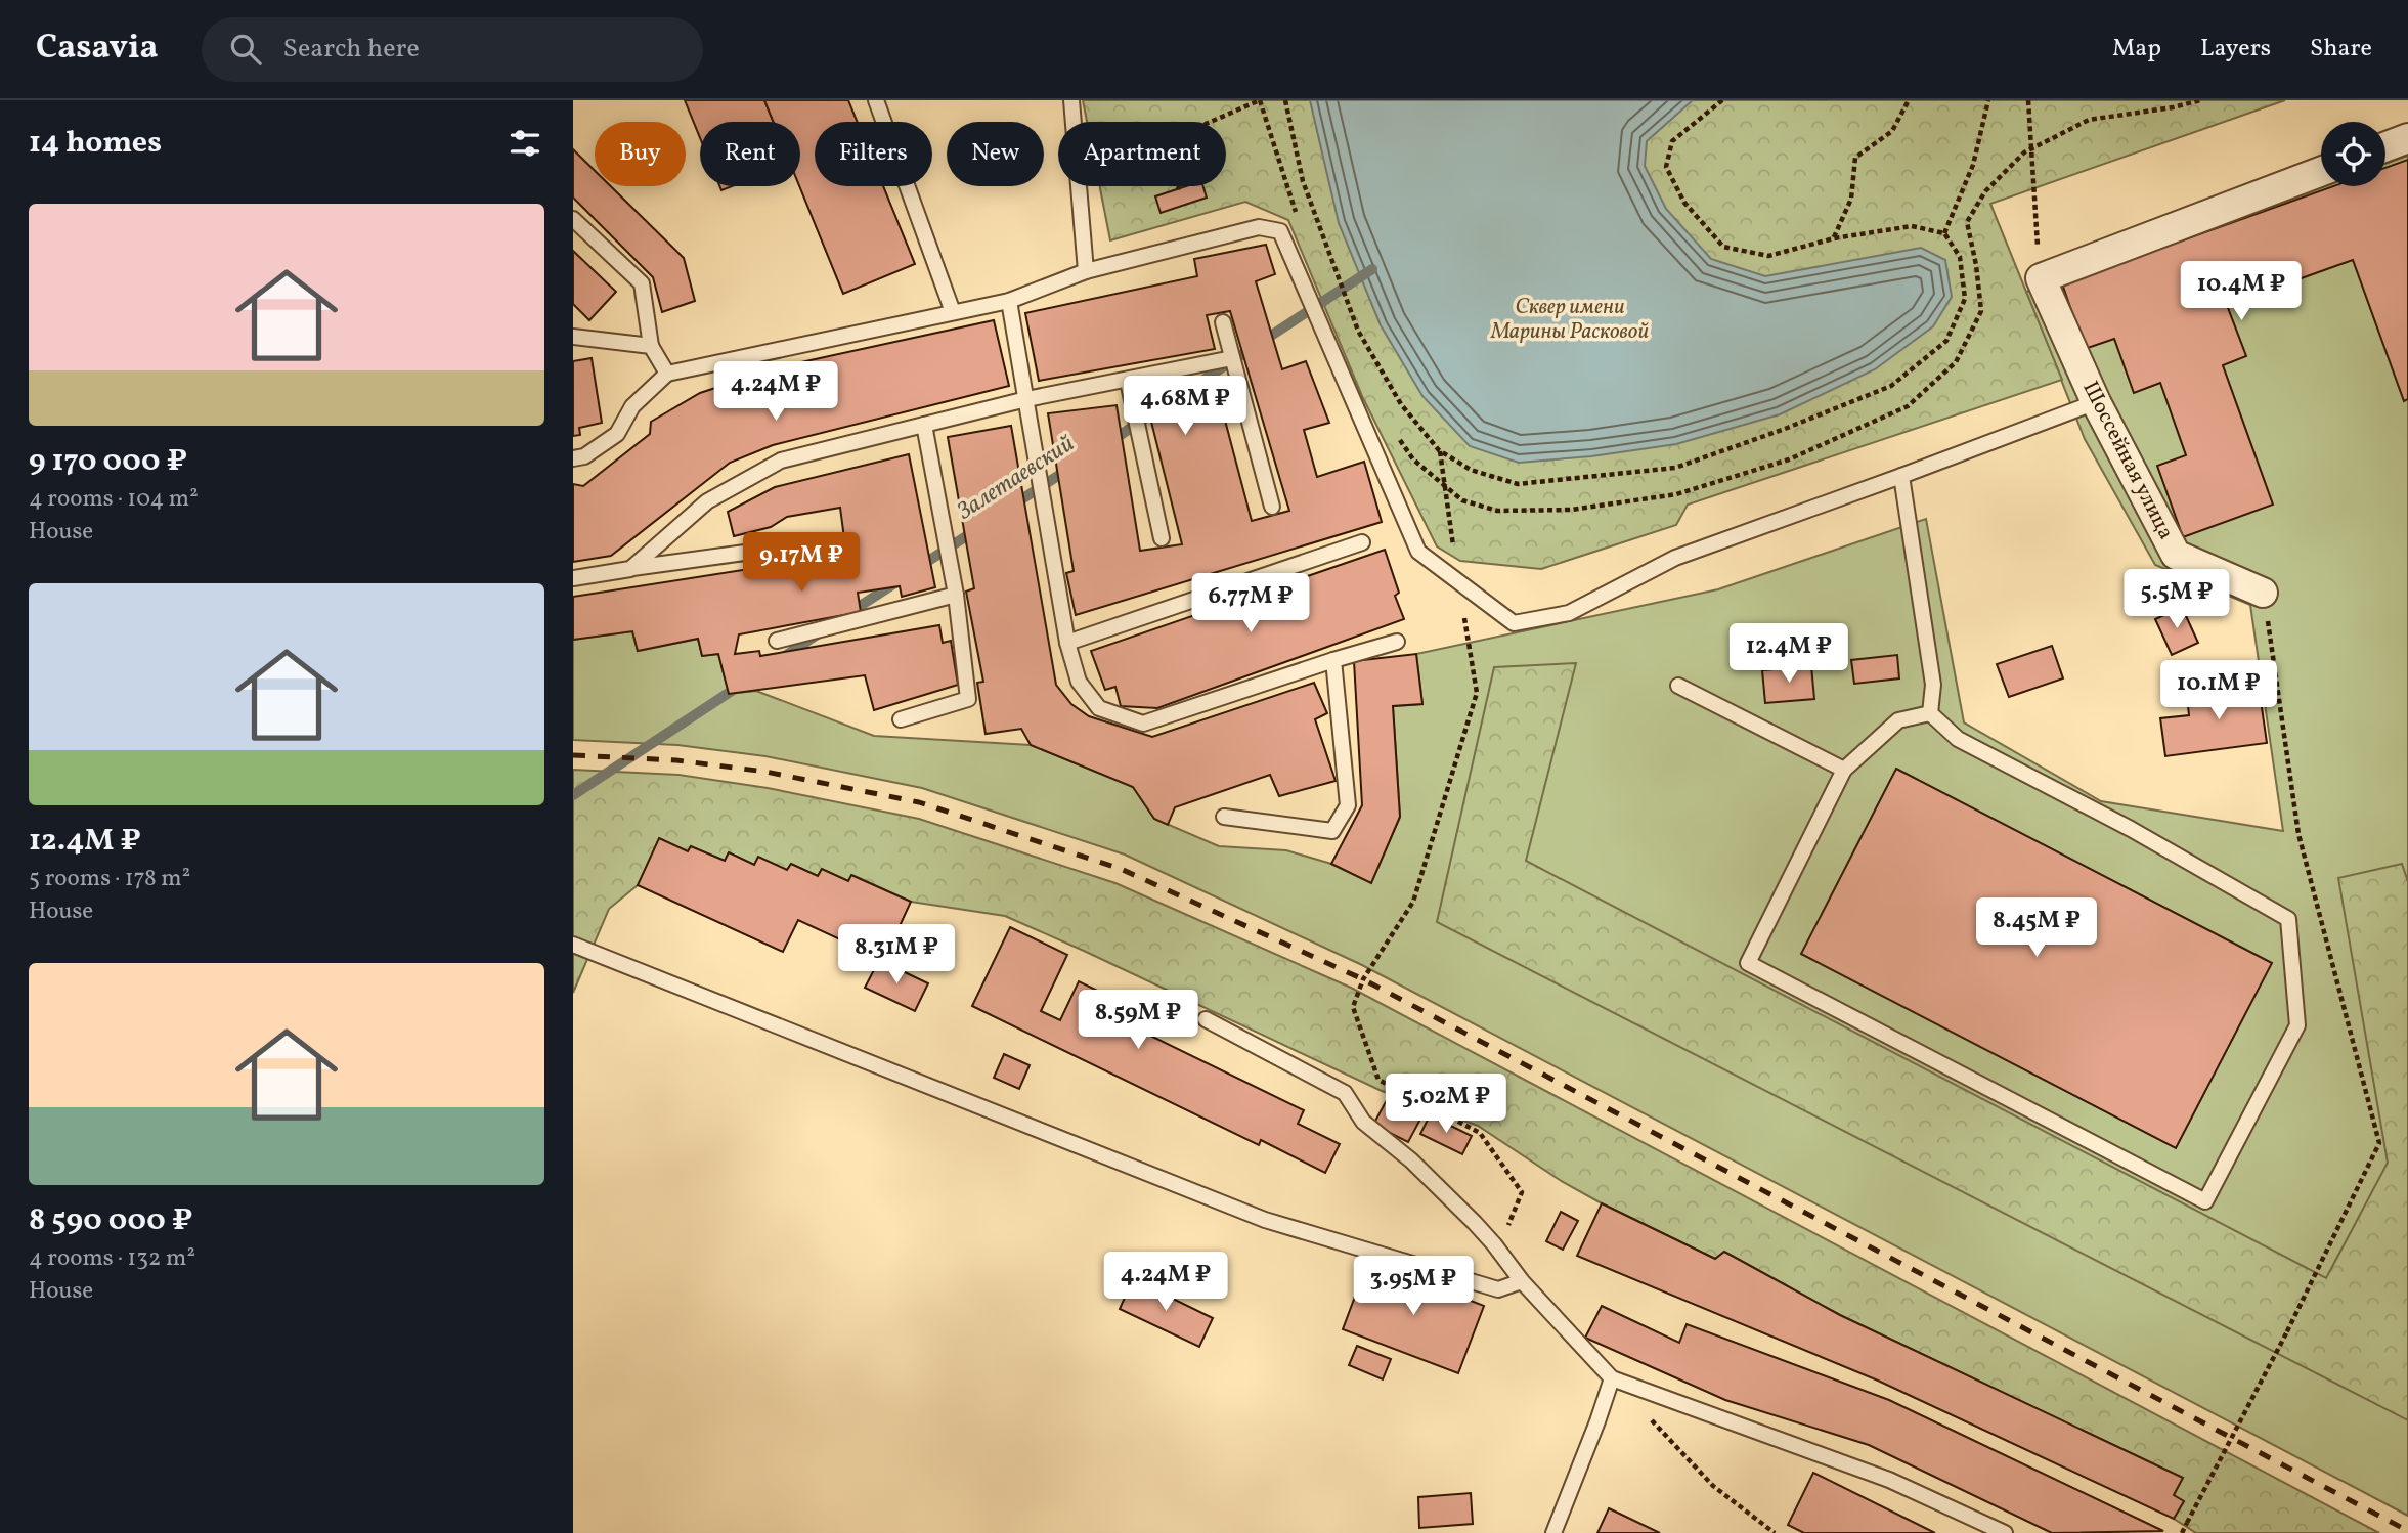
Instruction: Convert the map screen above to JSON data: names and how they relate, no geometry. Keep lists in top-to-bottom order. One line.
{"streets":{"street":["Шоссейная улица"]},"water":["Залетаевский"],"parks":["Сквер имени Марины Расковой"],"page":{"header":"Casavia","search":"Search here","nav":["Map","Layers","Share"],"heading":"14 homes","chip":["Buy","Rent","Filters","New","Apartment"],"list":[{"name":"9 170 000 ₽","note":"4 rooms · 104 m² · House"},{"name":"12.4M ₽","note":"5 rooms · 178 m² · House"},{"name":"8 590 000 ₽","note":"4 rooms · 132 m² · House"}],"price":["10.4M ₽","4.24M ₽","4.68M ₽","9.17M ₽","5.5M ₽","6.77M ₽","12.4M ₽","10.1M ₽","8.45M ₽","8.31M ₽","8.59M ₽","5.02M ₽","4.24M ₽","3.95M ₽"]}}
